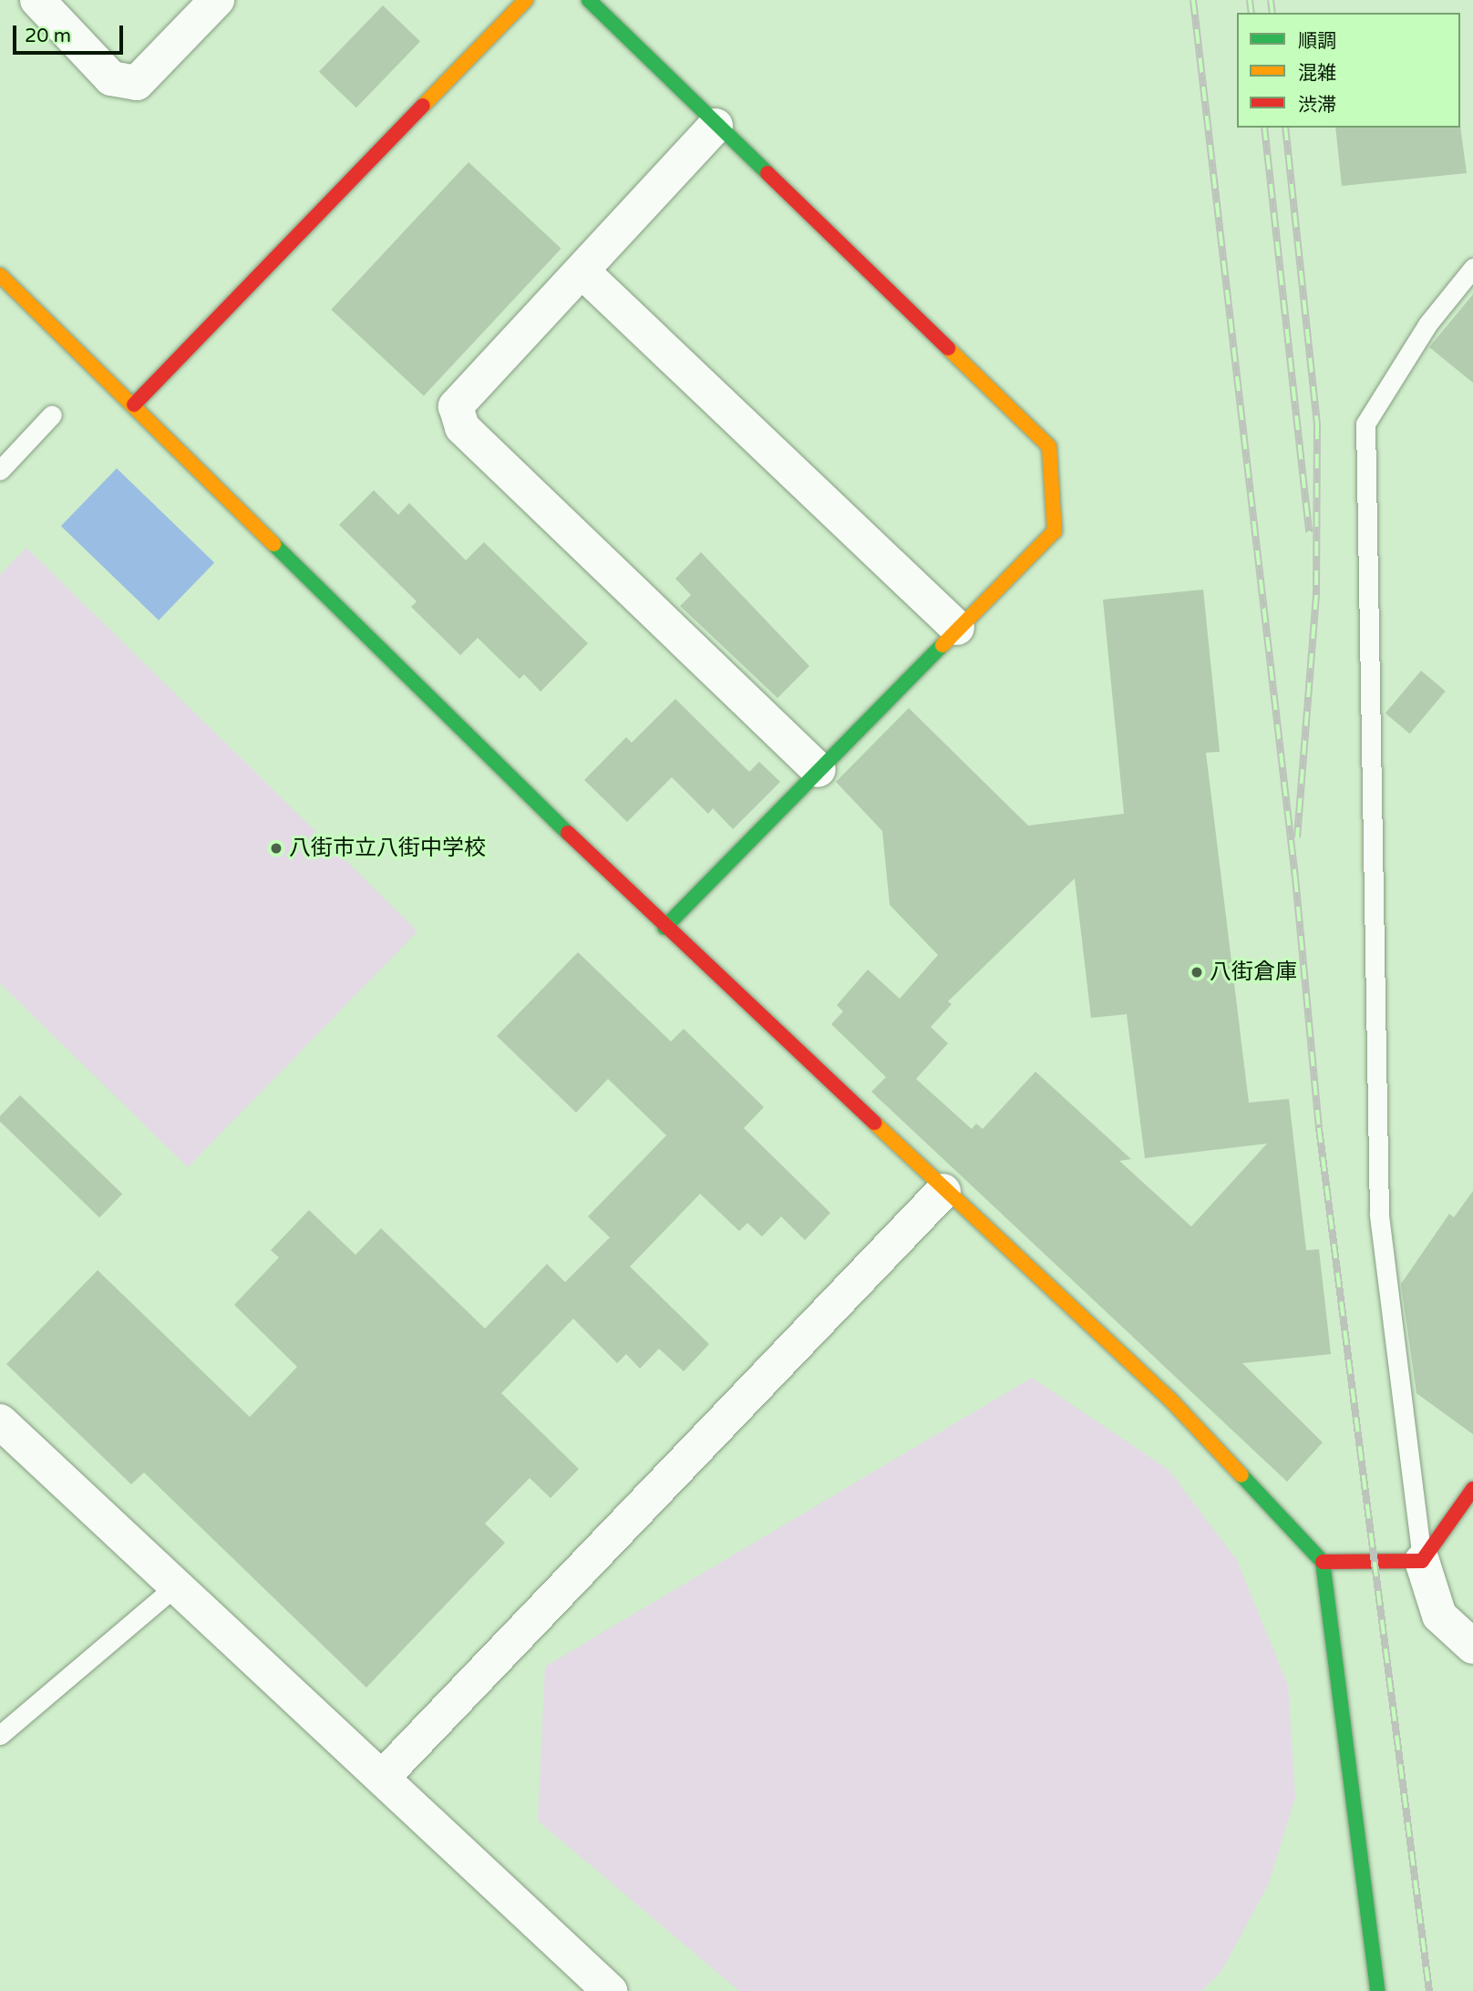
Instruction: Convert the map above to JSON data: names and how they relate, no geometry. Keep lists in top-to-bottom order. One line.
{"places":["八街市立八街中学校","八街倉庫"],"legend":["順調","混雑","渋滞"],"scale_bar":"20 m"}
